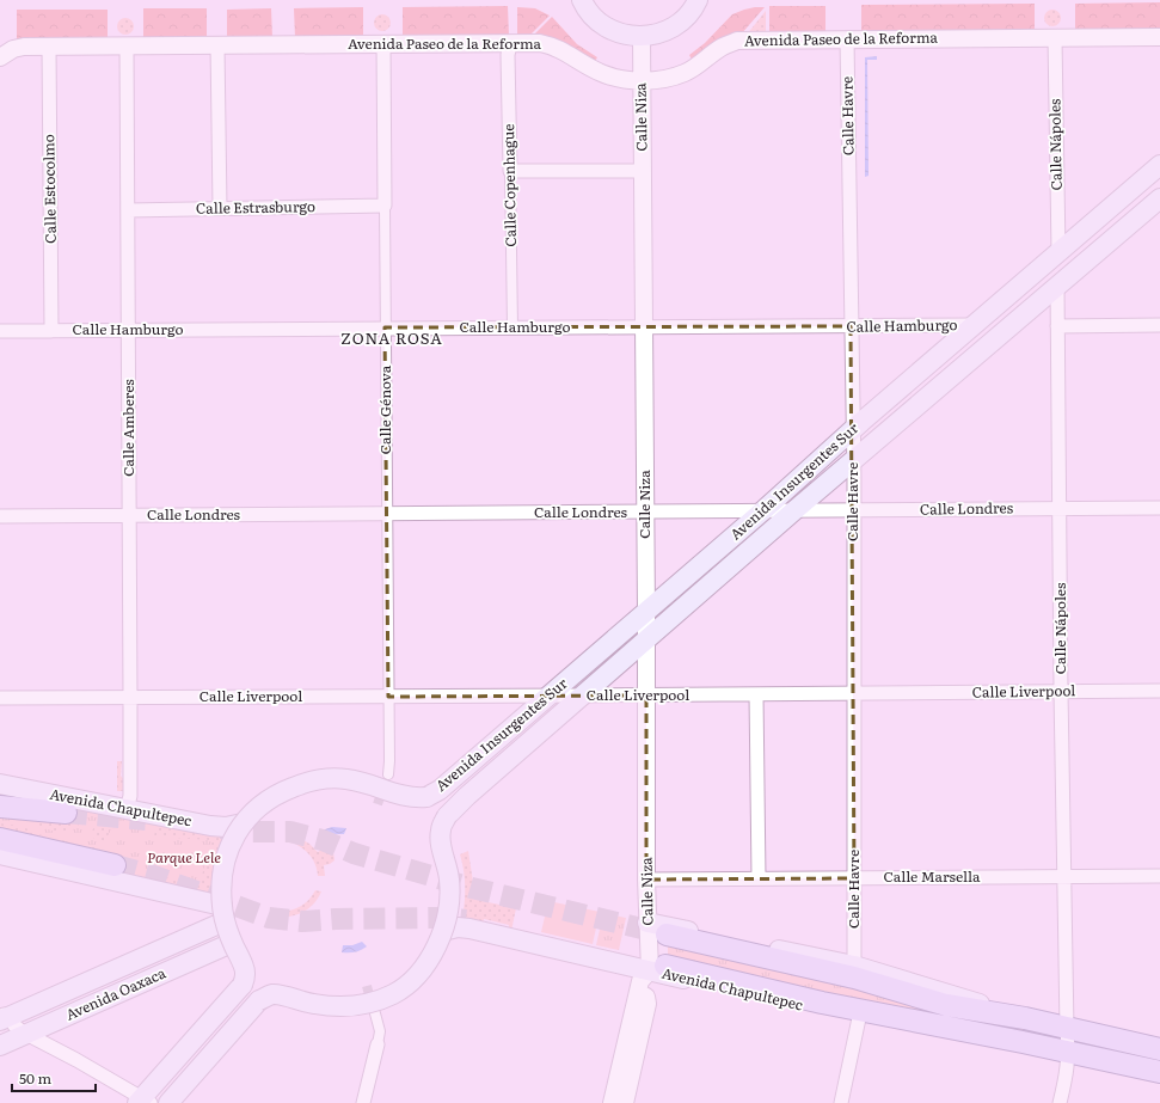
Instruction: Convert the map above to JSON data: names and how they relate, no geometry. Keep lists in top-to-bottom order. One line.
{"streets":{"main road":["Avenida Insurgentes Sur","Avenida Chapultepec","Avenida Oaxaca"],"street":["Avenida Paseo de la Reforma","Calle Havre","Calle Niza","Calle Nápoles","Calle Copenhague","Calle Estocolmo","Calle Estrasburgo","Calle Hamburgo","Calle Génova","Calle Amberes","Calle Londres","Calle Liverpool","Calle Marsella"]},"crossings":[["Avenida Paseo de la Reforma","Calle Havre"],["Avenida Paseo de la Reforma","Calle Niza"],["Avenida Paseo de la Reforma","Calle Nápoles"],["Avenida Paseo de la Reforma","Calle Copenhague"],["Avenida Paseo de la Reforma","Calle Estocolmo"],["Avenida Paseo de la Reforma","Calle Génova"],["Avenida Paseo de la Reforma","Calle Amberes"],["Calle Havre","Calle Hamburgo"],["Calle Havre","Avenida Insurgentes Sur"],["Calle Havre","Calle Londres"],["Calle Havre","Calle Liverpool"],["Calle Havre","Calle Marsella"],["Calle Niza","Calle Hamburgo"],["Calle Niza","Avenida Insurgentes Sur"],["Calle Niza","Calle Londres"],["Calle Niza","Calle Liverpool"],["Calle Niza","Avenida Chapultepec"],["Calle Niza","Calle Marsella"],["Calle Nápoles","Avenida Insurgentes Sur"],["Calle Nápoles","Calle Londres"],["Calle Nápoles","Calle Liverpool"],["Calle Nápoles","Avenida Chapultepec"],["Calle Nápoles","Calle Marsella"],["Calle Copenhague","Calle Hamburgo"],["Calle Estocolmo","Calle Hamburgo"],["Calle Estrasburgo","Calle Génova"],["Calle Estrasburgo","Calle Amberes"],["Calle Hamburgo","Calle Génova"],["Calle Hamburgo","Calle Amberes"],["Calle Hamburgo","Avenida Insurgentes Sur"],["Calle Génova","Calle Londres"],["Calle Génova","Calle Liverpool"],["Calle Amberes","Calle Londres"],["Calle Amberes","Calle Liverpool"],["Calle Amberes","Avenida Chapultepec"],["Avenida Insurgentes Sur","Calle Londres"],["Avenida Insurgentes Sur","Calle Liverpool"],["Avenida Insurgentes Sur","Avenida Chapultepec"]],"districts":["ZONA ROSA"],"parks":["Parque Lele"],"scale_bar":"50 m"}
